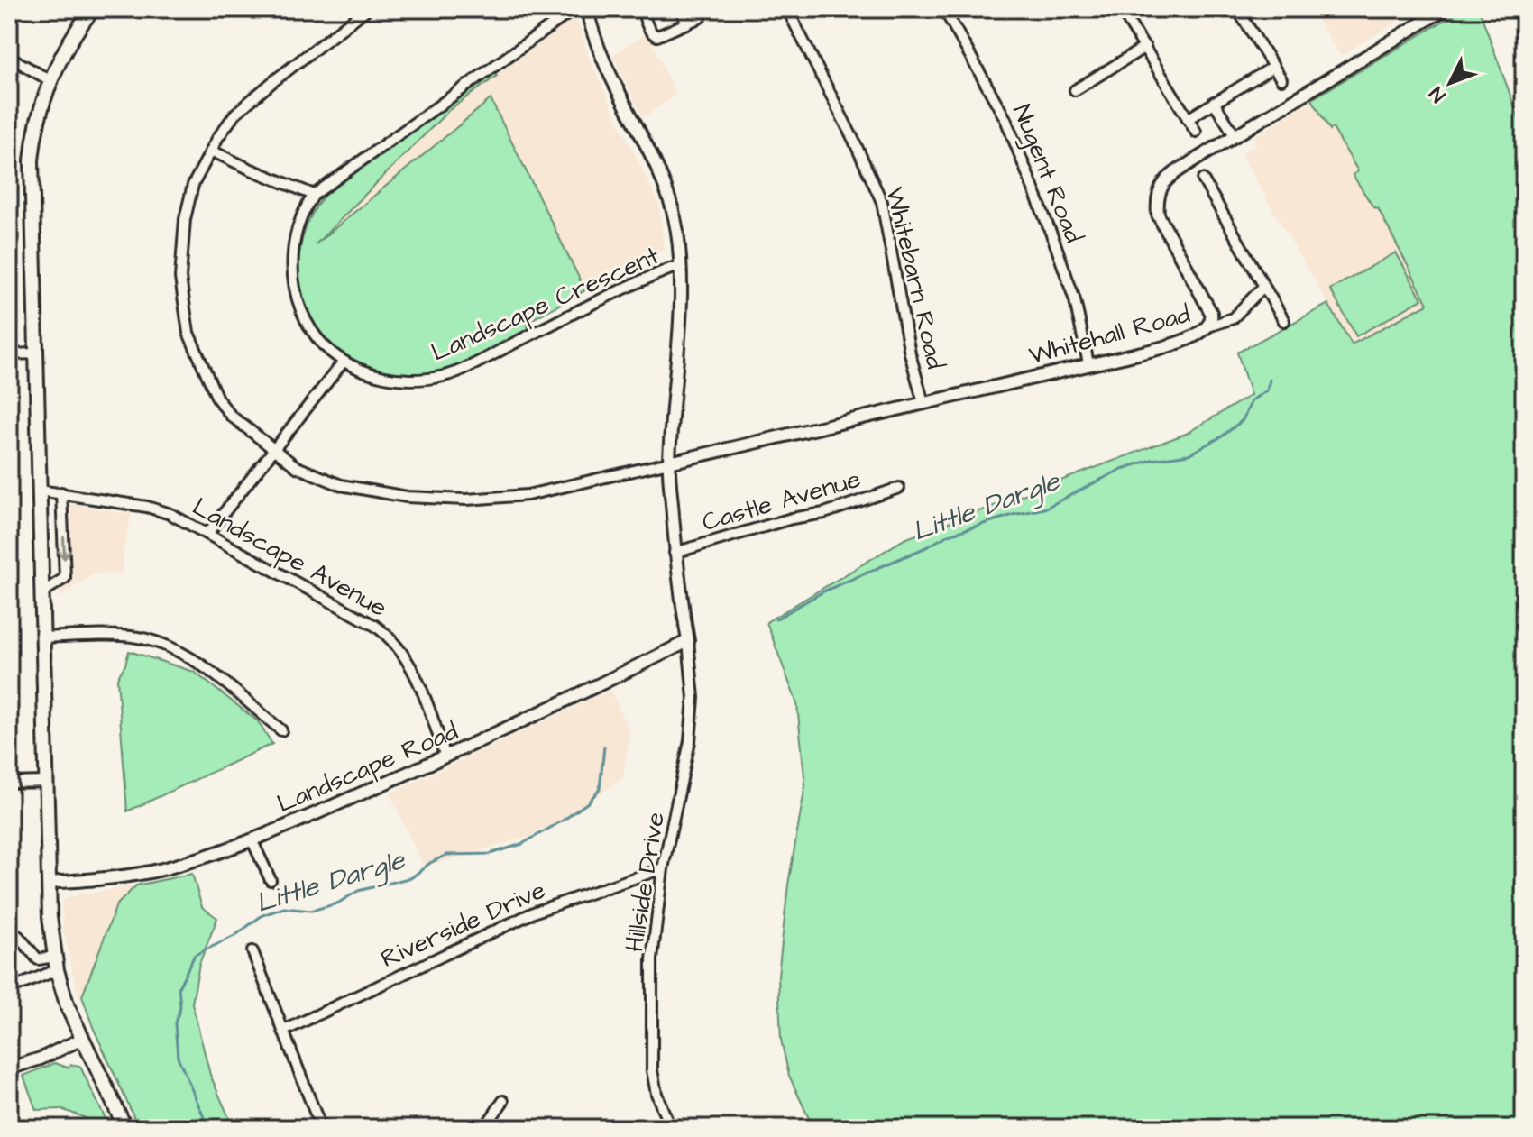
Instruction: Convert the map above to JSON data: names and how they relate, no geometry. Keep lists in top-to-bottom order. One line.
{"streets":{"street":["Nugent Road","Whitebarn Road","Landscape Crescent","Whitehall Road","Castle Avenue","Landscape Avenue","Landscape Road","Hillside Drive","Riverside Drive"]},"crossings":[["Nugent Road","Whitehall Road"],["Whitebarn Road","Whitehall Road"],["Landscape Avenue","Landscape Road"],["Landscape Road","Hillside Drive"],["Hillside Drive","Riverside Drive"]],"water":["Little Dargle"],"north":"bottom left"}
